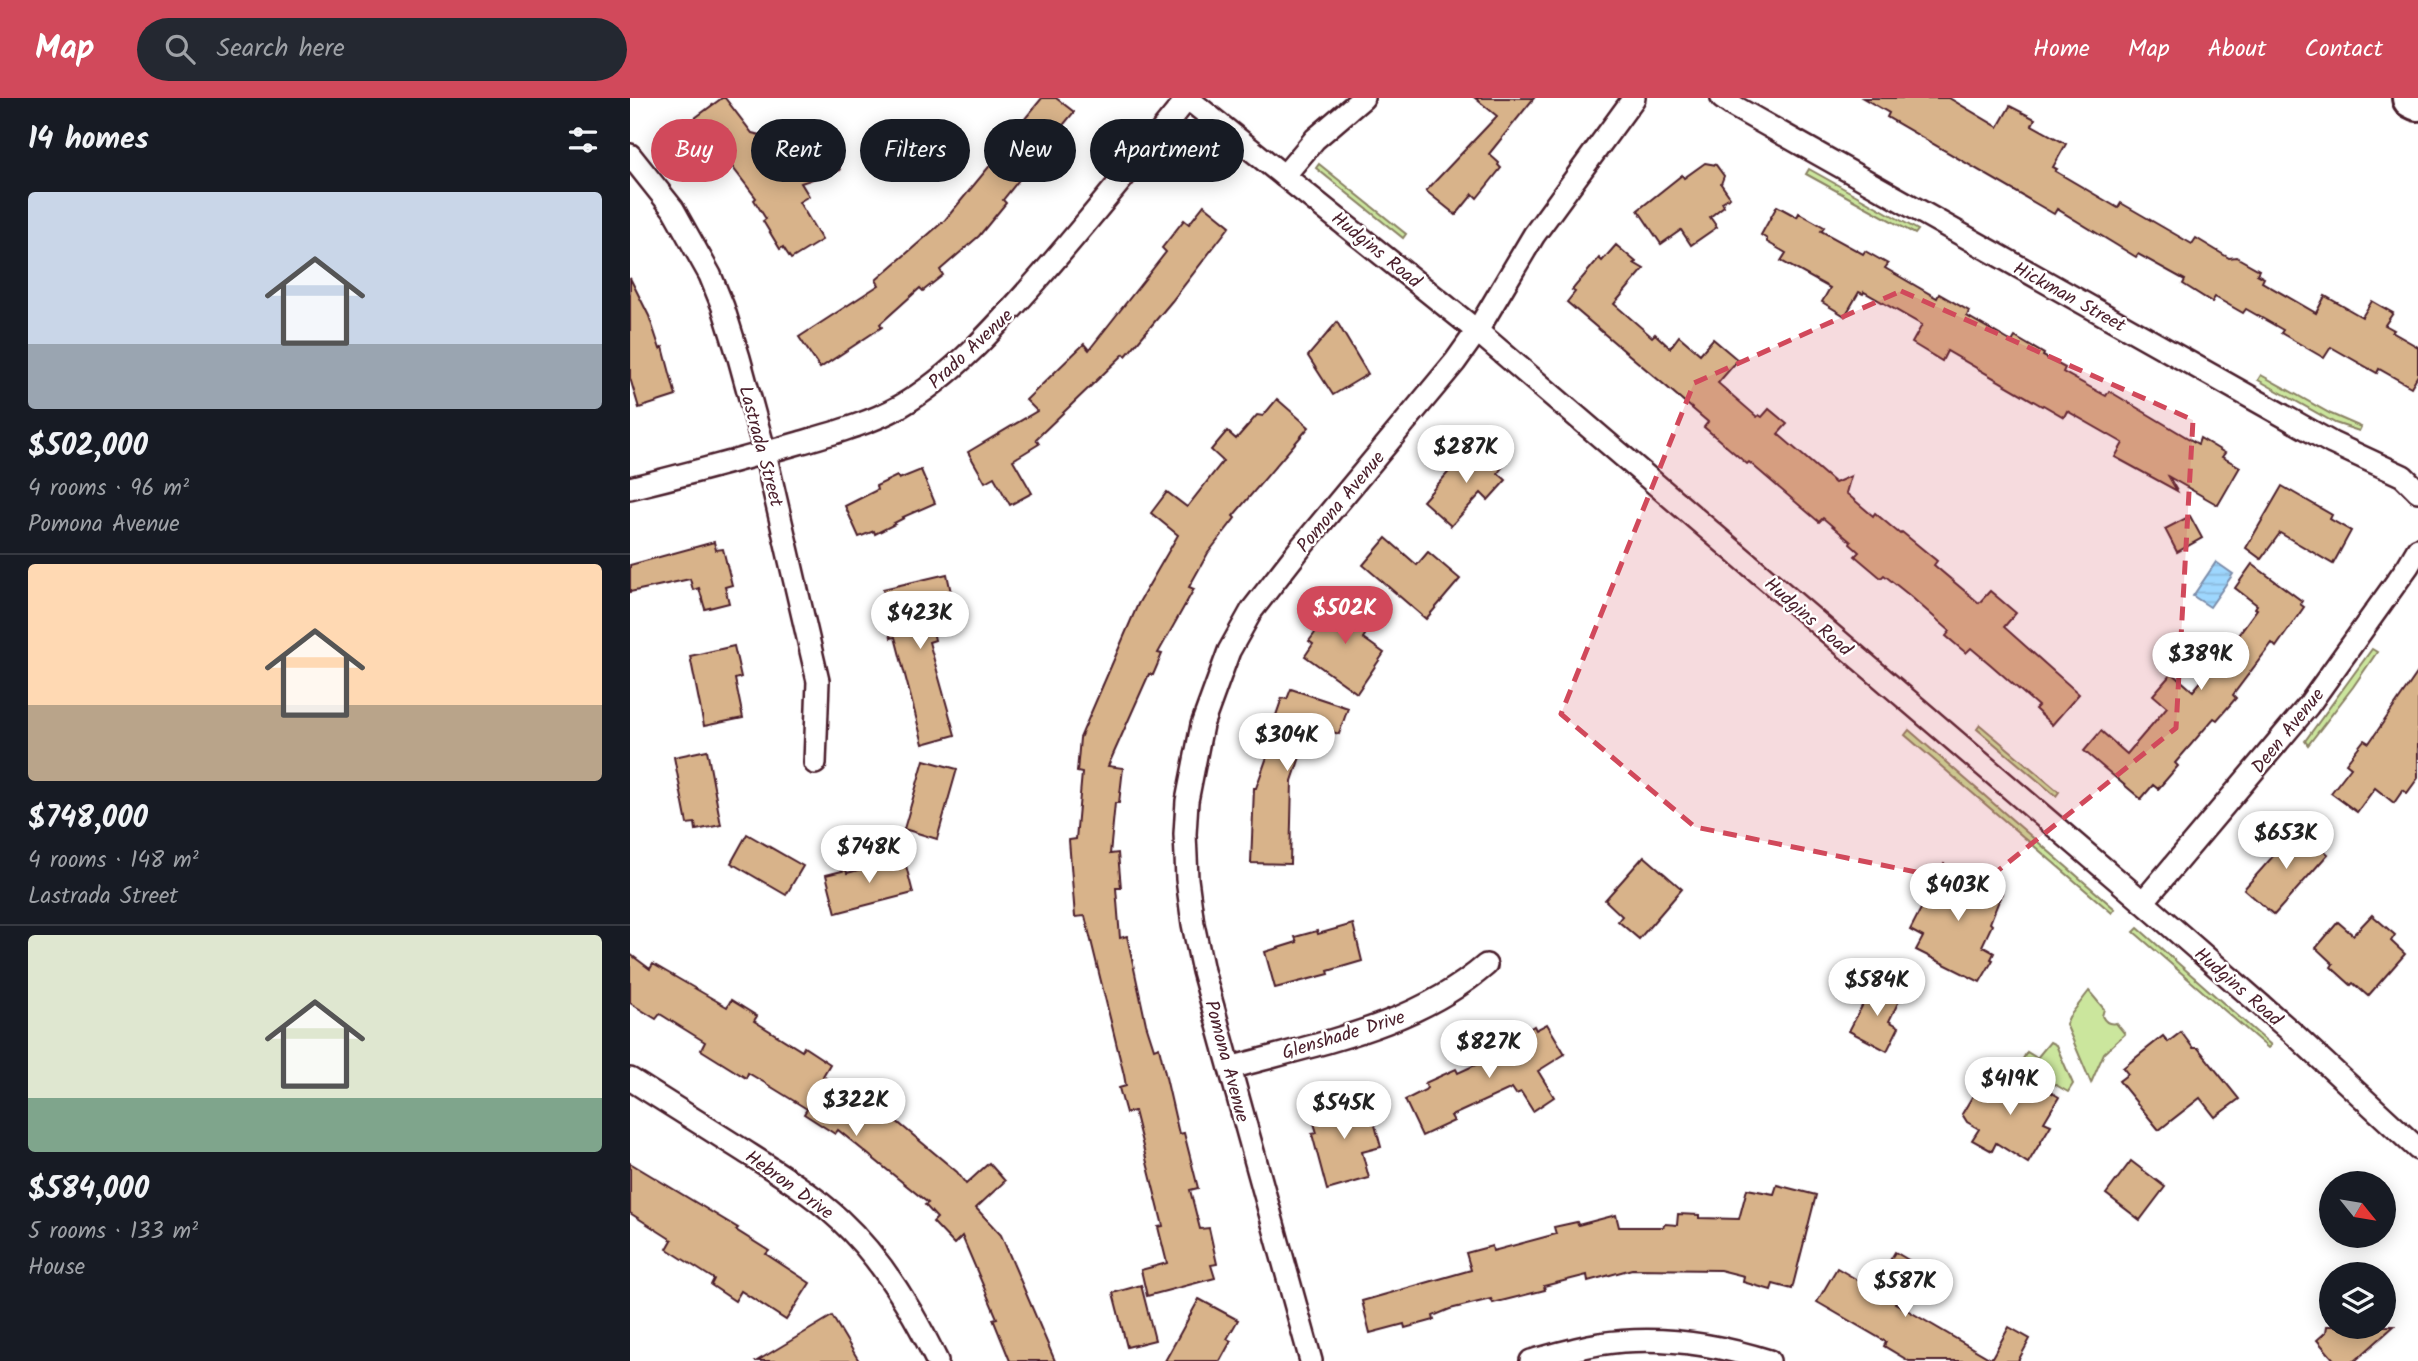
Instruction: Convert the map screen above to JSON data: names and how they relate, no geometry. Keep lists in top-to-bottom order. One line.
{"streets":{"street":["Hudgins Road","Hickman Street","Prado Avenue","Lastrada Street","Pomona Avenue","Deen Avenue","Glenshade Drive","Hebron Drive"]},"crossings":[["Hudgins Road","Prado Avenue"],["Hudgins Road","Pomona Avenue"],["Hudgins Road","Deen Avenue"],["Prado Avenue","Lastrada Street"],["Pomona Avenue","Glenshade Drive"]],"north":"bottom right","page":{"header":"Map","search":"Search here","nav":["Home","Map","About","Contact"],"heading":"14 homes","chip":["Buy","Rent","Filters","New","Apartment"],"list":[{"name":"$502,000","note":"4 rooms · 96 m² · Pomona Avenue"},{"name":"$748,000","note":"4 rooms · 148 m² · Lastrada Street"},{"name":"$584,000","note":"5 rooms · 133 m² · House"}],"price":["$287K","$502K","$423K","$389K","$304K","$653K","$748K","$403K","$584K","$827K","$419K","$322K","$545K","$587K"]}}
